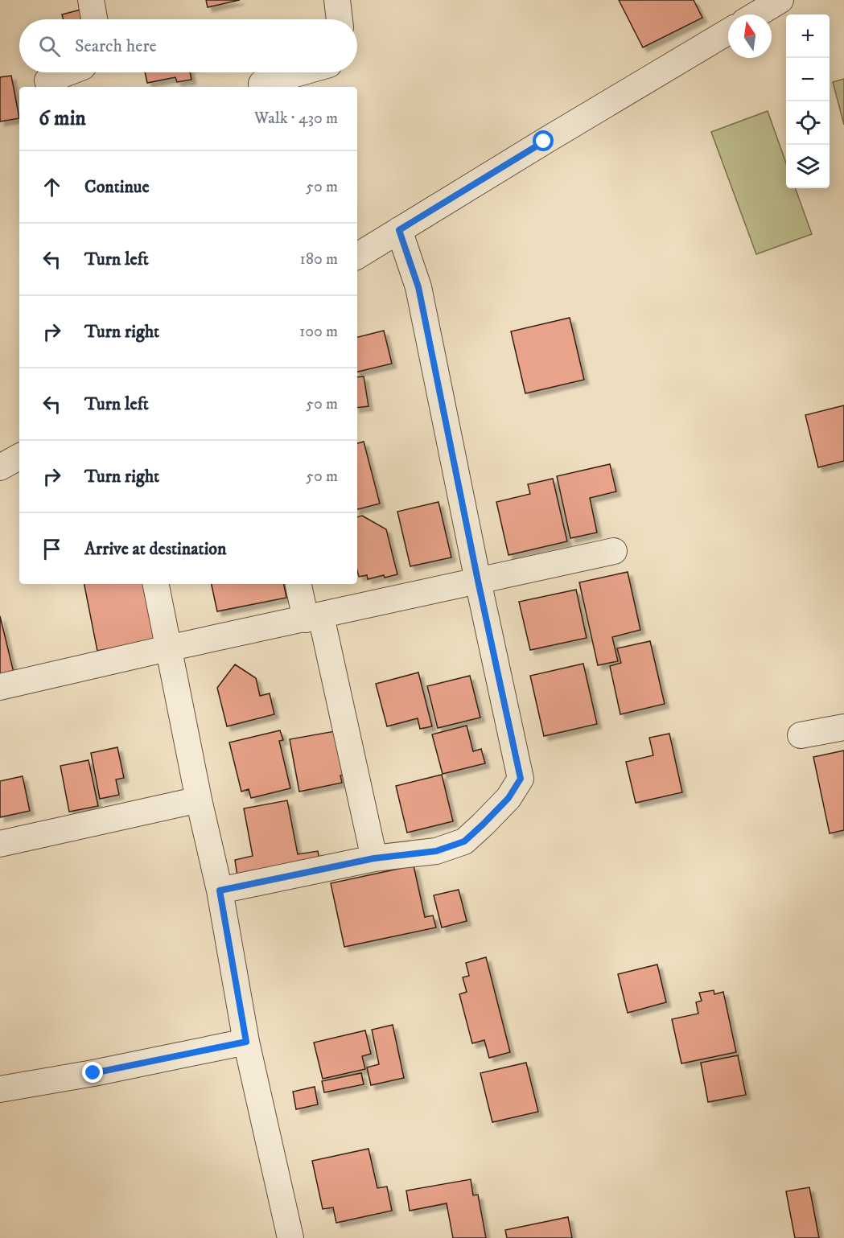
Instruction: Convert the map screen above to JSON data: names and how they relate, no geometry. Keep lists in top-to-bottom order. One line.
{"north":"top","page":{"map_buttons":["+","−"],"search":"Search here","heading":["6 min","Walk · 430 m"],"list":[["Continue","50 m"],["Turn left","180 m"],["Turn right","100 m"],["Turn left","50 m"],["Turn right","50 m"],"Arrive at destination"]}}
